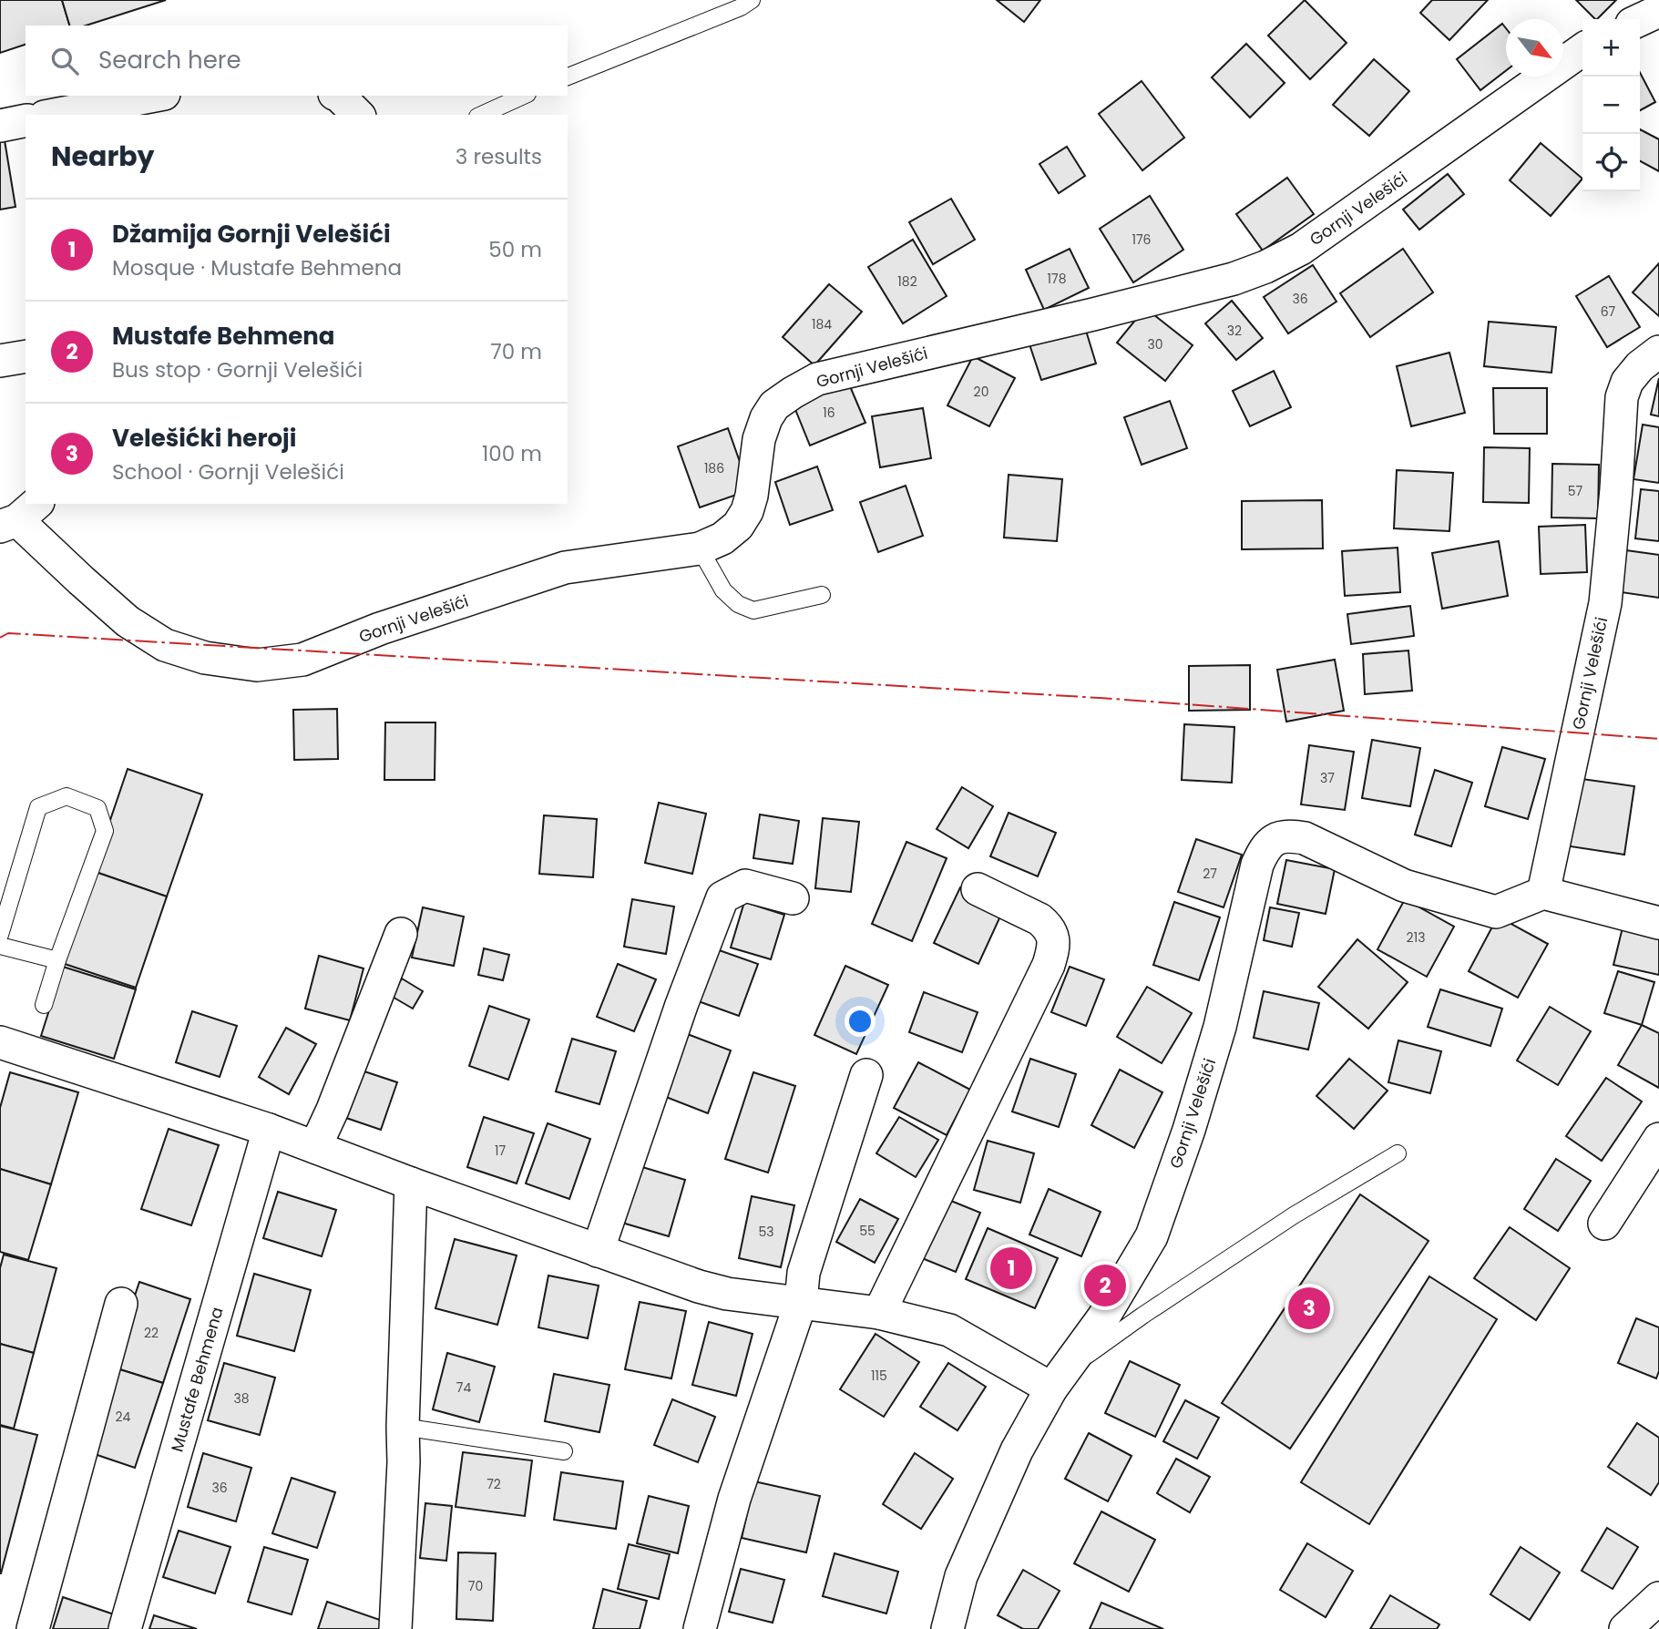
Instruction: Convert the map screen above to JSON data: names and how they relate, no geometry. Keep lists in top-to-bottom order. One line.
{"streets":{"street":["Gornji Velešići","Mustafe Behmena"]},"house_numbers":["176","178","182","36","67","184","32","30","20","16","186","57","37","27","213","17","55","53","22","115","74","38","24","72","36","70"],"north":"bottom right","page":{"map_buttons":["+","−"],"search":"Search here","heading":["Nearby","3 results"],"list":[{"mark":"1","name":"Džamija Gornji Velešići","note":"Mosque · Mustafe Behmena","value":"50 m"},{"mark":"2","name":"Mustafe Behmena","note":"Bus stop · Gornji Velešići","value":"70 m"},{"mark":"3","name":"Velešićki heroji","note":"School · Gornji Velešići","value":"100 m"}],"pins":["1","2","3"]}}
